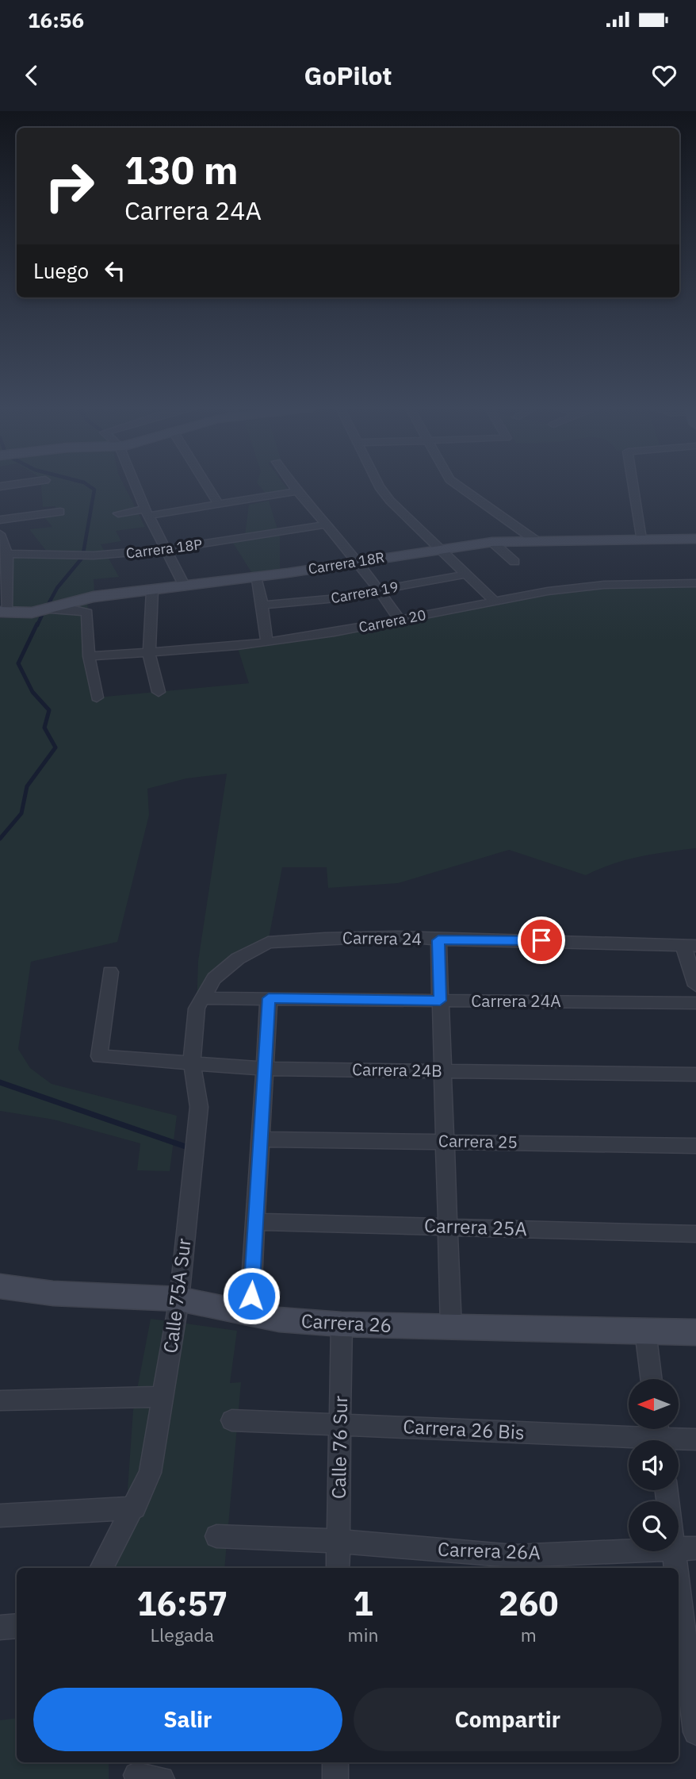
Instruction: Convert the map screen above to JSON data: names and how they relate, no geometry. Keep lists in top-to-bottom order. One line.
{"streets":{"street":["Carrera 18P","Carrera 18R","Carrera 19","Carrera 20","Carrera 24","Carrera 24A","Carrera 24B","Carrera 25","Carrera 25A","Calle 75A Sur","Carrera 26","Carrera 26 Bis","Calle 76 Sur","Carrera 26A"]},"crossings":[["Carrera 24","Carrera 24A"],["Carrera 24","Calle 75A Sur"],["Carrera 24A","Calle 75A Sur"],["Carrera 24B","Calle 75A Sur"],["Calle 75A Sur","Carrera 26"],["Carrera 26","Calle 76 Sur"],["Carrera 26 Bis","Calle 76 Sur"],["Calle 76 Sur","Carrera 26A"]],"north":"left","page":{"status":"16:56","header":"GoPilot","turn":["130 m","Carrera 24A"],"then":"Luego","eta":["16:57","Llegada","1","min","260","m"],"buttons":["Salir","Compartir"]}}
